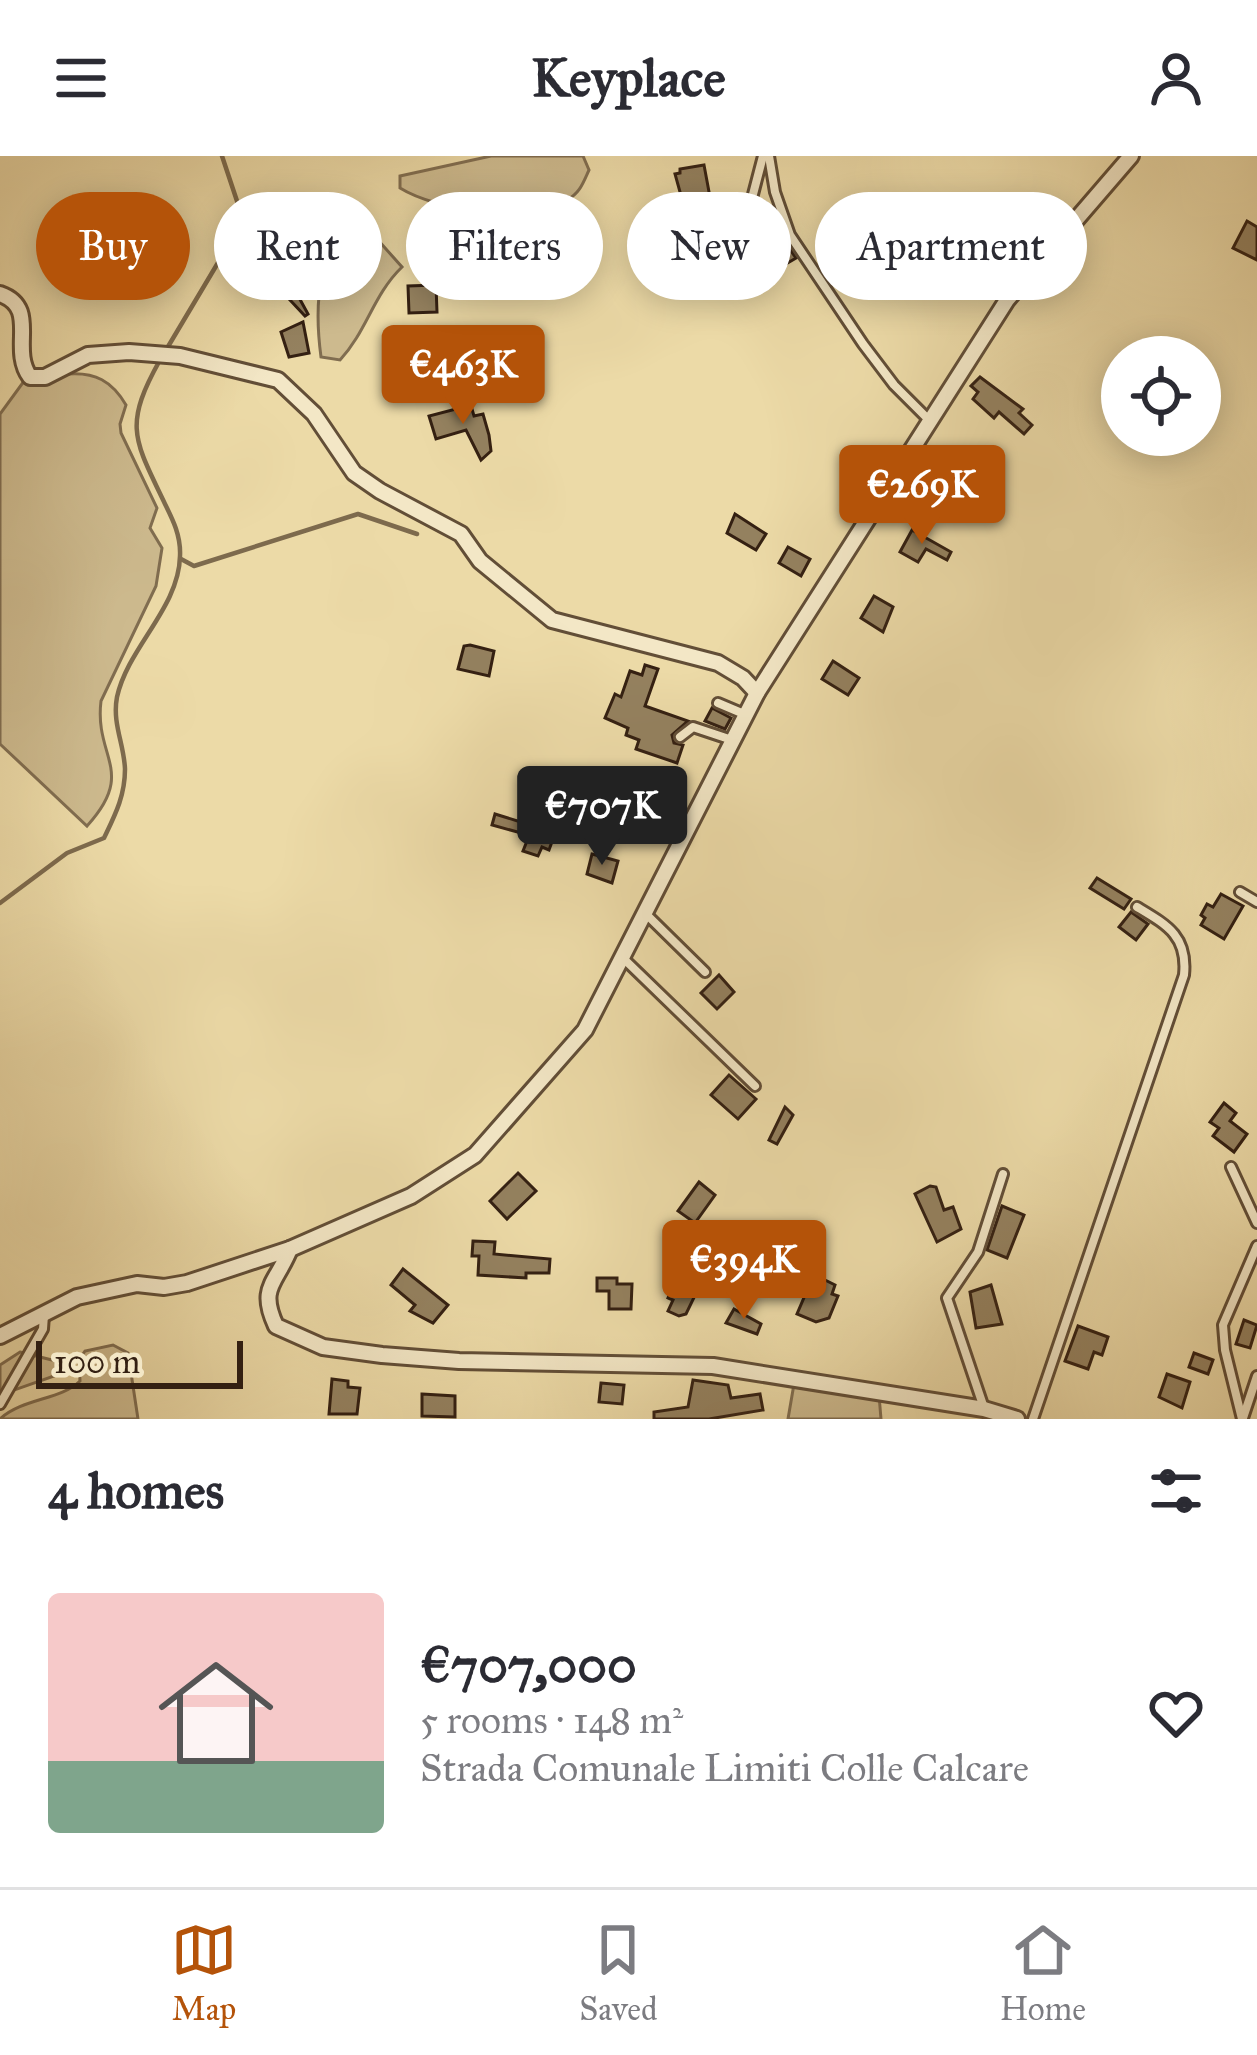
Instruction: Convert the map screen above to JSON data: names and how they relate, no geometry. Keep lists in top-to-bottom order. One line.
{"scale_bar":"100 m","page":{"header":"Keyplace","chip":["Buy","Rent","Filters","New","Apartment"],"price":["€463K","€269K","€707K","€394K"],"scale":"100 m","heading":"4 homes","list":[{"name":"€707,000","note":"5 rooms · 148 m² · Strada Comunale Limiti Colle Calcare"}],"tabs":["Map","Saved","Home"]}}
